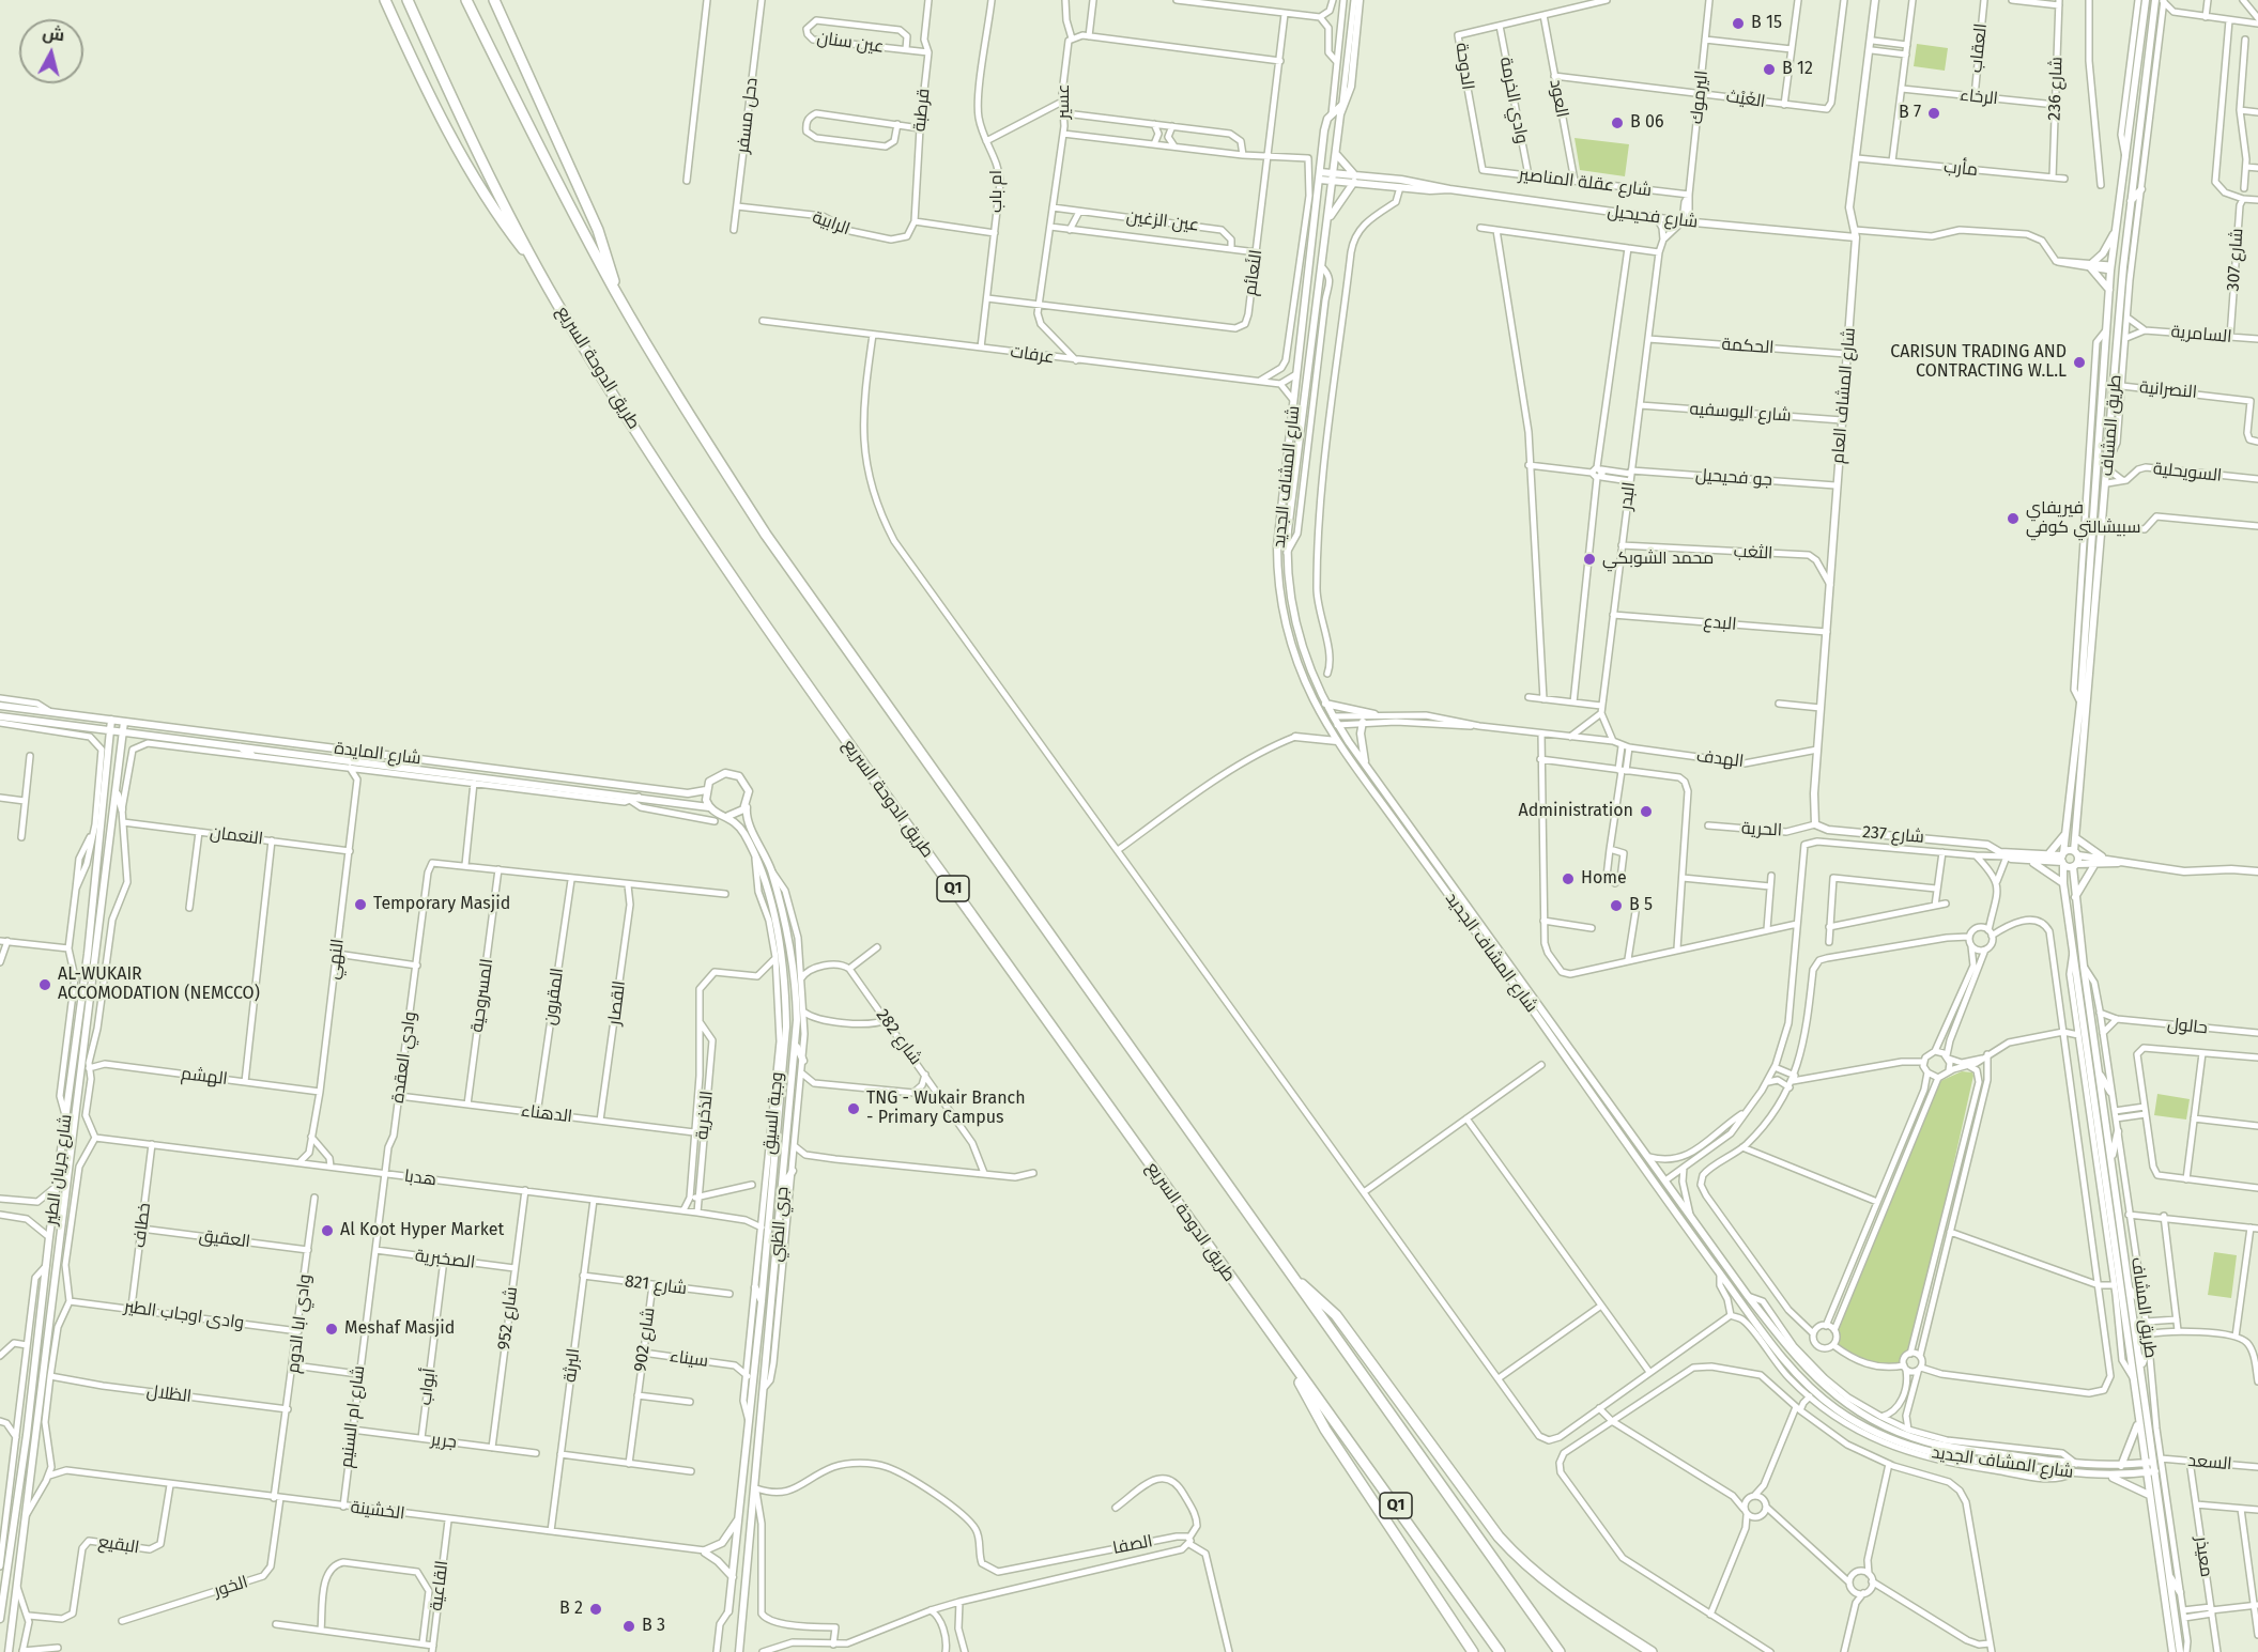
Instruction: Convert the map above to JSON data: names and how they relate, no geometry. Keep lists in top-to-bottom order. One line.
{"streets":{"highway":["طريق الدوحة السريع","Q1"],"street":["عين سنان","العقاب","الدوحة","شارع 236","اليرموك","الرخاء","العود","الغَيْث","وادي الخرمة","عسير","قرطبة","دحل مسفر","مأرب","شارع عقلة المناصير","ام باب","شارع فحيحيل","عين الزغين","الرابية","شارع 307","النًعائم","السامرية","الحكمة","عرفات","النصرانية","شارع المشاف العام","شارع اليوسفيه","طريق المشاف","السويحلية","شارع المشاف الجديد","جو فحيحيل","البدر","الثغب","البدع","شارع المايدة","الهدف","الحرية","شارع 237","النعمان","النهي","المسروحية","المقرون","القصار","حالول","شارع 282","وادي العقدة","الهشم","وجبة السيق","الدهناء","الذخرية","شارع جريان الطير","هدبا","جري الظبي","خطاف","العقيق","الصخبرية","شارع 821","وادى اوجاب الطير","شارع 952","وادي ابا الدوم","شارع 902","سيناء","البرثة","أبواب","الظلال","شارع ام السنيم","جرير","السعد","الخشينة","البقيع","الصفا","معيذر","القاعية","الخور"]},"crossings":[["عين سنان","قرطبة"],["العقاب","الرخاء"],["الدوحة","العود"],["الدوحة","وادي الخرمة"],["الدوحة","شارع عقلة المناصير"],["شارع 236","الرخاء"],["شارع 236","مأرب"],["اليرموك","الغَيْث"],["اليرموك","شارع عقلة المناصير"],["اليرموك","شارع فحيحيل"],["اليرموك","البدر"],["العود","الغَيْث"],["العود","شارع عقلة المناصير"],["وادي الخرمة","شارع عقلة المناصير"],["عسير","عين الزغين"],["عسير","النًعائم"],["عسير","عرفات"],["قرطبة","الرابية"],["دحل مسفر","الرابية"],["مأرب","شارع المشاف العام"],["ام باب","النًعائم"],["ام باب","عرفات"],["شارع فحيحيل","شارع المشاف العام"],["شارع فحيحيل","شارع المشاف الجديد"],["شارع فحيحيل","البدر"],["عين الزغين","النًعائم"],["شارع 307","السامرية"],["الحكمة","شارع المشاف العام"],["الحكمة","البدر"],["شارع المشاف العام","شارع اليوسفيه"],["شارع المشاف العام","جو فحيحيل"],["شارع المشاف العام","الثغب"],["شارع المشاف العام","البدع"],["شارع المشاف العام","الهدف"],["شارع المشاف العام","الحرية"],["شارع المشاف العام","شارع 237"],["شارع اليوسفيه","البدر"],["طريق المشاف","السويحلية"],["طريق المشاف","شارع المشاف الجديد"],["طريق المشاف","شارع 237"],["طريق المشاف","حالول"],["طريق المشاف","السعد"],["شارع المشاف الجديد","السعد"],["جو فحيحيل","البدر"],["البدر","الثغب"],["البدر","البدع"],["شارع المايدة","شارع جريان الطير"],["شارع المايدة","جري الظبي"],["الحرية","شارع 237"],["النعمان","النهي"],["النعمان","شارع جريان الطير"],["النهي","الهشم"],["المسروحية","وادي العقدة"],["المسروحية","الدهناء"],["المقرون","وادي العقدة"],["المقرون","الدهناء"],["القصار","الدهناء"],["وادي العقدة","الدهناء"],["وادي العقدة","هدبا"],["وادي العقدة","شارع ام السنيم"],["الهشم","شارع جريان الطير"],["وجبة السيق","الذخرية"],["وجبة السيق","هدبا"],["وجبة السيق","جري الظبي"],["الدهناء","الذخرية"],["الذخرية","هدبا"],["شارع جريان الطير","هدبا"],["شارع جريان الطير","وادى اوجاب الطير"],["شارع جريان الطير","الظلال"],["شارع جريان الطير","الخشينة"],["هدبا","خطاف"],["هدبا","شارع 952"],["هدبا","البرثة"],["هدبا","شارع ام السنيم"],["جري الظبي","الصفا"],["خطاف","العقيق"],["خطاف","وادى اوجاب الطير"],["العقيق","وادي ابا الدوم"],["الصخبرية","شارع 952"],["الصخبرية","أبواب"],["الصخبرية","شارع ام السنيم"],["شارع 821","شارع 902"],["شارع 821","البرثة"],["وادى اوجاب الطير","وادي ابا الدوم"],["شارع 952","جرير"],["وادي ابا الدوم","الظلال"],["وادي ابا الدوم","الخور"],["شارع 902","سيناء"],["البرثة","الخشينة"],["أبواب","جرير"],["شارع ام السنيم","جرير"],["شارع ام السنيم","الخشينة"],["السعد","معيذر"],["الخشينة","البقيع"],["الخشينة","القاعية"],["الخشينة","الخور"]],"places":["B 15","B 12","B 7","B 06","CARISUN TRADING AND CONTRACTING W.L.L","فيريفاي سبيشالتي كوفي","محمد الشوبكي","Administration","Home","Temporary Masjid","B 5","AL-WUKAIR ACCOMODATION (NEMCCO)","TNG - Wukair Branch - Primary Campus","Al Koot Hyper Market","Meshaf Masjid","B 2","B 3"],"north":"top"}
